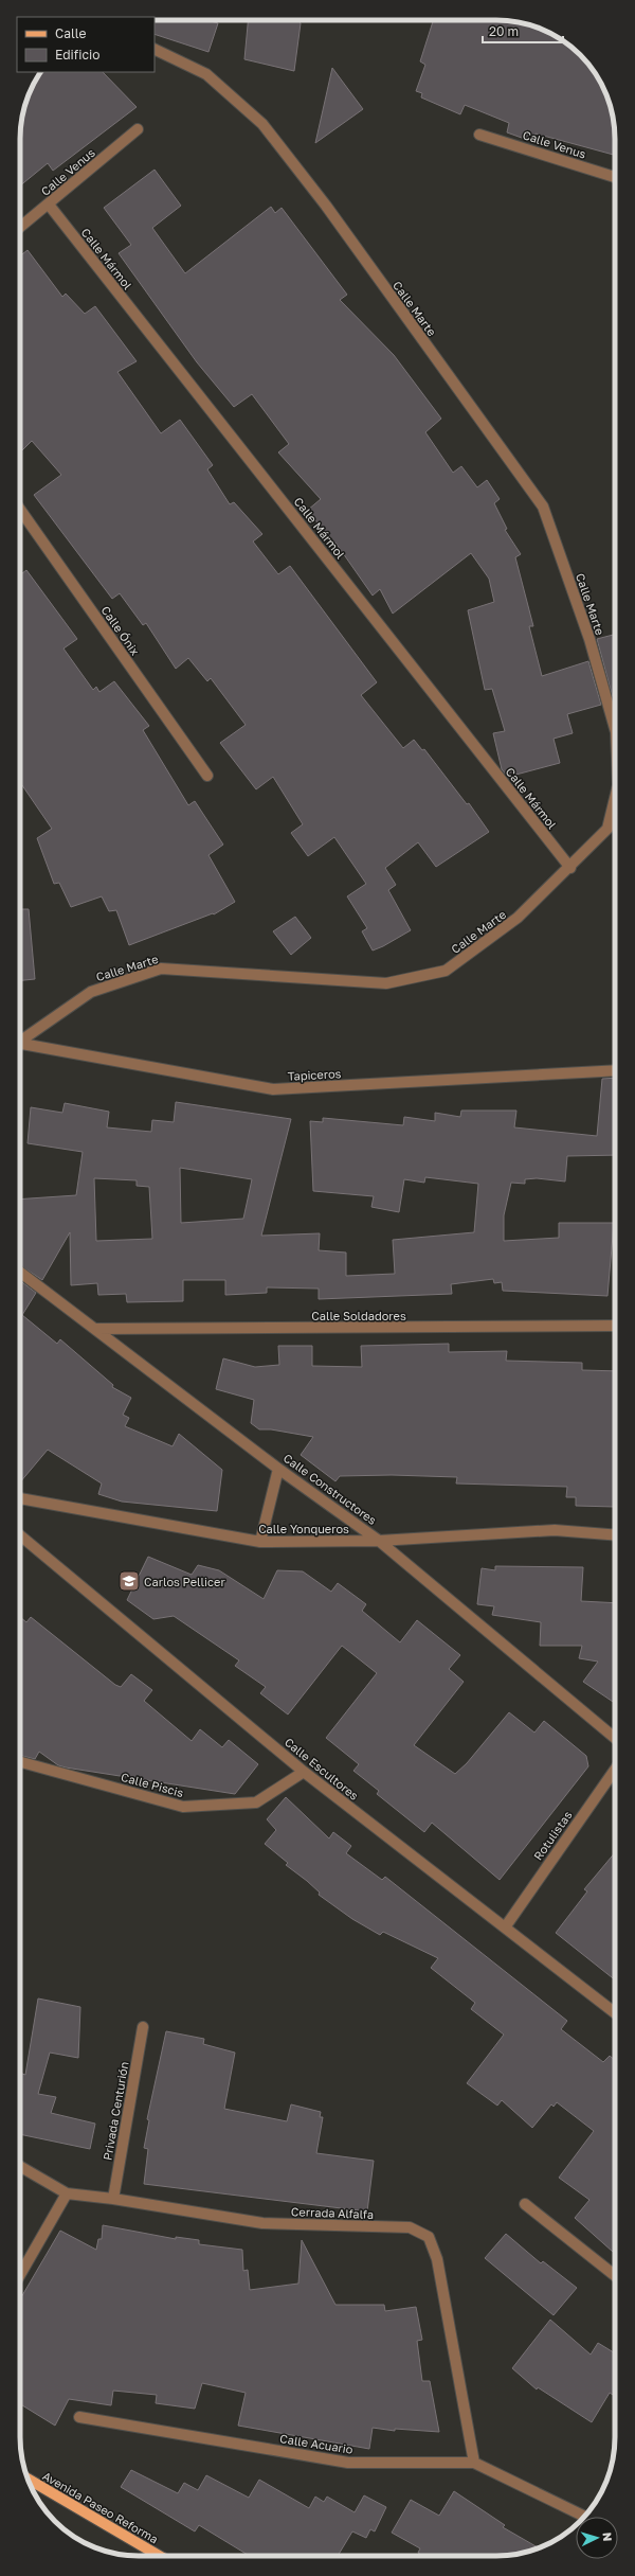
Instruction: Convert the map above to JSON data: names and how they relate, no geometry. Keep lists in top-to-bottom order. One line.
{"streets":{"main road":["Avenida Paseo Reforma"],"street":["Calle Venus","Calle Mármol","Calle Marte","Calle Ónix","Tapiceros","Calle Soldadores","Calle Constructores","Calle Yonqueros","Calle Escultores","Calle Piscis","Rotulistas","Privada Centurión","Cerrada Alfalfa","Calle Acuario"]},"crossings":[["Calle Venus","Calle Mármol"],["Calle Mármol","Calle Marte"],["Calle Soldadores","Calle Constructores"],["Calle Constructores","Calle Yonqueros"],["Calle Escultores","Calle Piscis"],["Calle Escultores","Rotulistas"],["Privada Centurión","Cerrada Alfalfa"],["Cerrada Alfalfa","Calle Acuario"]],"places":{"school or university":["Carlos Pellicer"]},"legend":["Calle","Edificio"],"scale_bar":"20 m","north":"right"}
